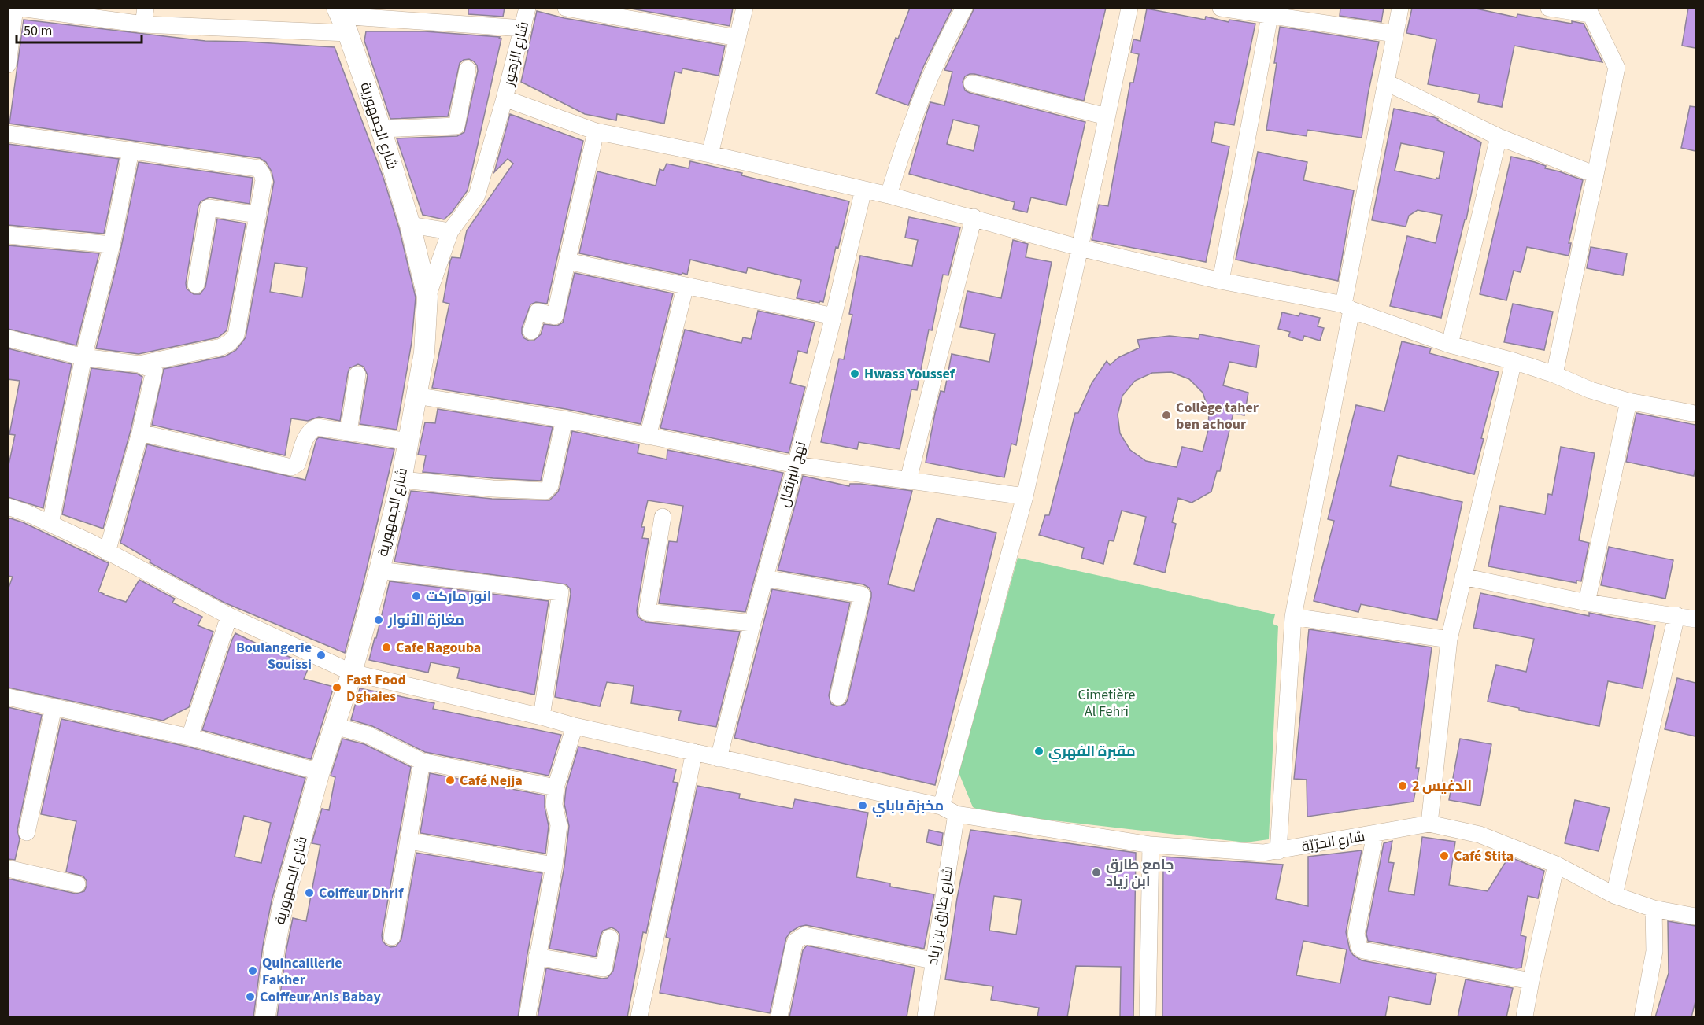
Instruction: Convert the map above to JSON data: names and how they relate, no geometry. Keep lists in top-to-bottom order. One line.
{"streets":{"street":["شارع الزهور","شارع الجمهورية","نهج البرتقال","شارع الحرّيّة","شارع طارق بن زياد"]},"crossings":[["شارع الزهور","شارع الجمهورية"],["شارع الجمهورية","شارع الحرّيّة"],["نهج البرتقال","شارع الحرّيّة"],["شارع الحرّيّة","شارع طارق بن زياد"]],"parks":["Cimetière Al Fehri"],"places":["Hwass Youssef","Collège taher ben achour","انور ماركت","مغازة الأنوار","Cafe Ragouba","Boulangerie Souissi","Fast Food Dghaies","مقبرة الفهري","Café Nejja","الدغيس 2","مخبزة باباي","Café Stita","جامع طارق ابن زياد","Coiffeur Dhrif","Quincaillerie Fakher","Coiffeur Anis Babay"],"scale_bar":"50 m"}
